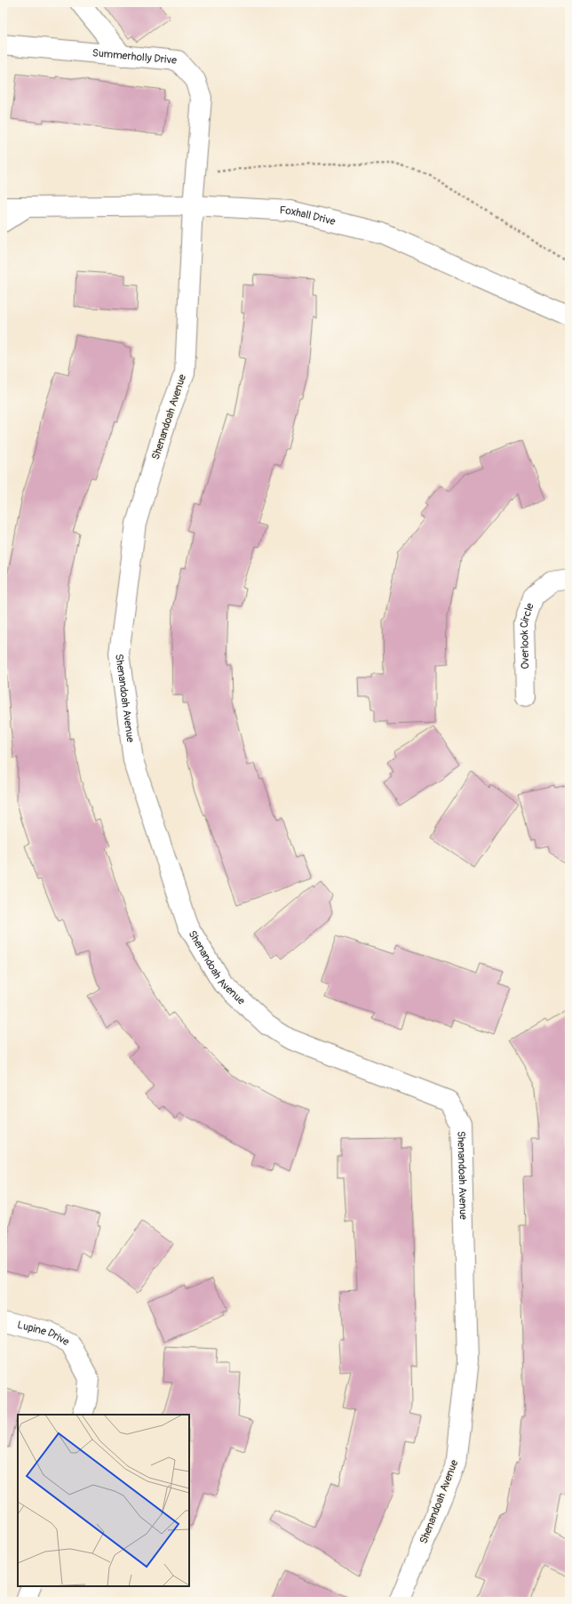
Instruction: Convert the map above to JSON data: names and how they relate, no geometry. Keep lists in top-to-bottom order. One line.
{"streets":{"street":["Summerholly Drive","Foxhall Drive","Shenandoah Avenue","Overlook Circle","Lupine Drive"]},"crossings":[["Summerholly Drive","Foxhall Drive"],["Summerholly Drive","Shenandoah Avenue"],["Foxhall Drive","Shenandoah Avenue"]]}
